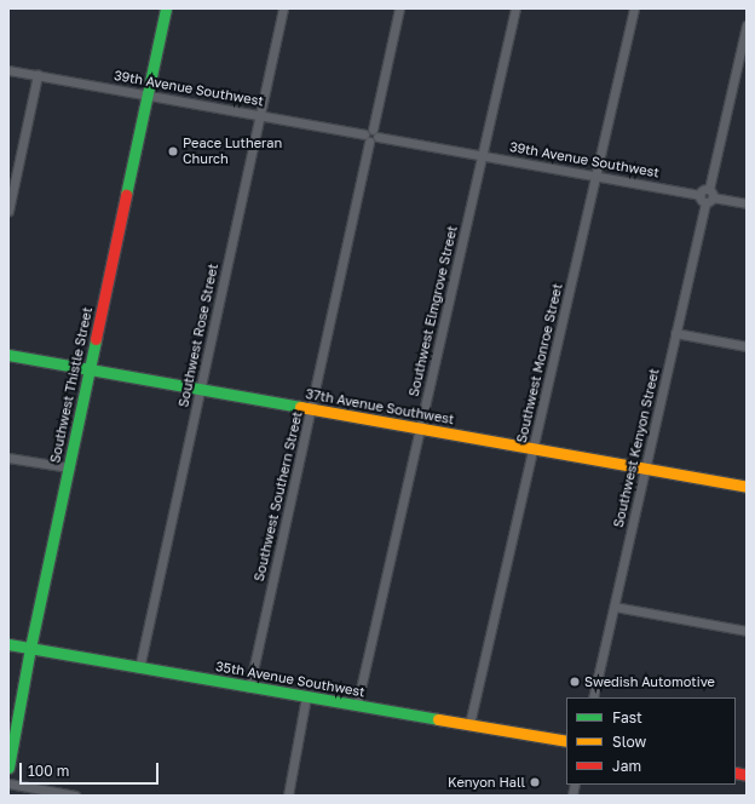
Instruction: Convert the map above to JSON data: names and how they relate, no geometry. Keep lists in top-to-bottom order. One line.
{"streets":{"main road":["Southwest Thistle Street","37th Avenue Southwest","35th Avenue Southwest"],"street":["39th Avenue Southwest","Southwest Elmgrove Street","Southwest Rose Street","Southwest Monroe Street","Southwest Kenyon Street","Southwest Southern Street"]},"crossings":[["39th Avenue Southwest","Southwest Elmgrove Street"],["39th Avenue Southwest","Southwest Rose Street"],["39th Avenue Southwest","Southwest Monroe Street"],["39th Avenue Southwest","Southwest Thistle Street"],["39th Avenue Southwest","Southwest Kenyon Street"],["39th Avenue Southwest","Southwest Southern Street"],["Southwest Elmgrove Street","37th Avenue Southwest"],["Southwest Elmgrove Street","35th Avenue Southwest"],["Southwest Rose Street","37th Avenue Southwest"],["Southwest Rose Street","35th Avenue Southwest"],["Southwest Monroe Street","37th Avenue Southwest"],["Southwest Monroe Street","35th Avenue Southwest"],["Southwest Thistle Street","37th Avenue Southwest"],["Southwest Thistle Street","35th Avenue Southwest"],["37th Avenue Southwest","Southwest Kenyon Street"],["37th Avenue Southwest","Southwest Southern Street"],["Southwest Southern Street","35th Avenue Southwest"]],"places":["Peace Lutheran Church","Swedish Automotive","Kenyon Hall"],"legend":["Fast","Slow","Jam"],"scale_bar":"100 m"}
